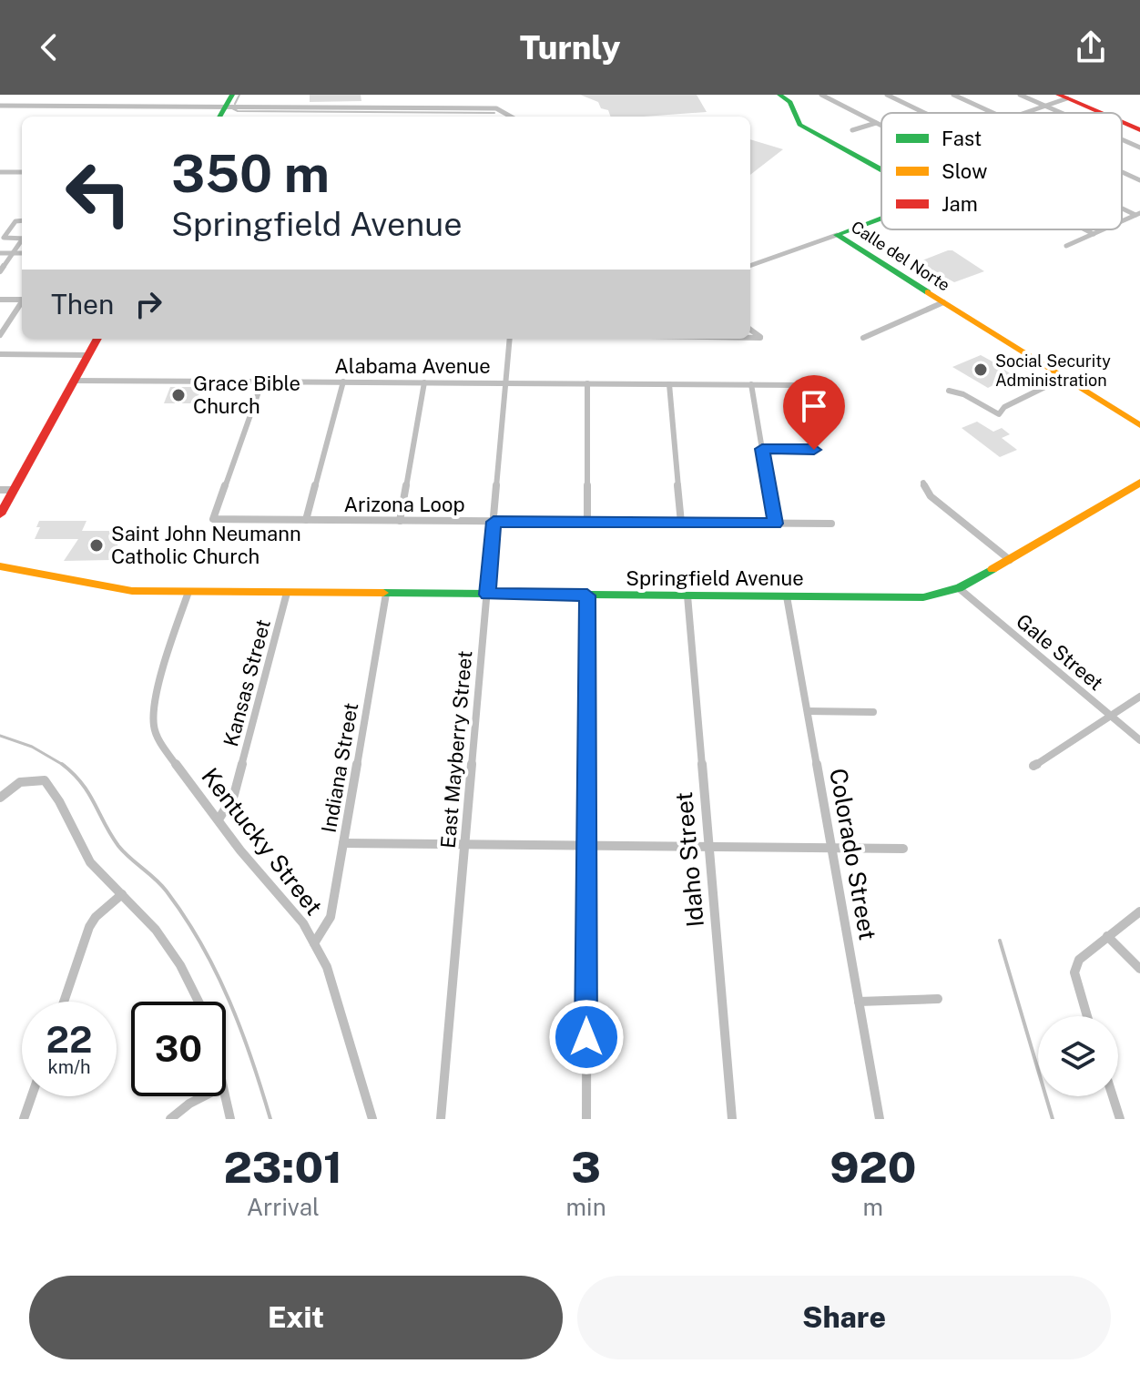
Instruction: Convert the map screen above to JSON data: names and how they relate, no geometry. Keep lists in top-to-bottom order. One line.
{"streets":{"street":["Calle del Norte","Alabama Avenue","Arizona Loop","Springfield Avenue","Gale Street","Kansas Street","East Mayberry Street","Indiana Street","Kentucky Street","Colorado Street","Idaho Street"]},"crossings":[["Alabama Avenue","Arizona Loop"],["Alabama Avenue","East Mayberry Street"],["Arizona Loop","East Mayberry Street"],["Springfield Avenue","Gale Street"],["Springfield Avenue","Kansas Street"],["Springfield Avenue","East Mayberry Street"],["Springfield Avenue","Indiana Street"],["Springfield Avenue","Kentucky Street"],["Springfield Avenue","Colorado Street"],["Springfield Avenue","Idaho Street"],["Kansas Street","Kentucky Street"],["Indiana Street","Kentucky Street"]],"places":["Social Security Administration","Grace Bible Church","Saint John Neumann Catholic Church"],"legend":["Fast","Slow","Jam"],"page":{"header":"Turnly","turn":["350 m","Springfield Avenue"],"then":"Then","speed":"22 km/h","limit":"30","eta":["23:01","Arrival","3","min","920","m"],"buttons":["Exit","Share"]}}
